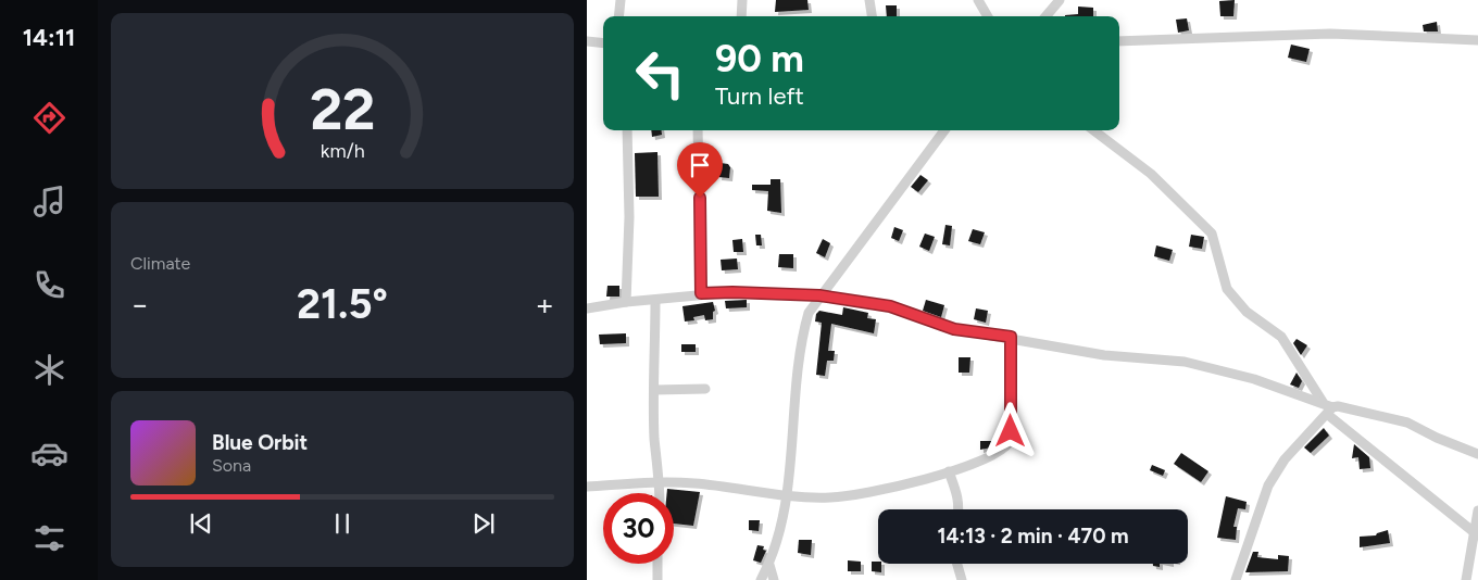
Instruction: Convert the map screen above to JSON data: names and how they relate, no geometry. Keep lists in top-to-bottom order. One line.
{"page":{"tabs":"14:11","turn":["90 m","Turn left"],"tile":"Climate","heat":["−","21.5°","+"],"song":["Blue Orbit","Sona"],"limit":"30","trip":"14:13 · 2 min · 470 m","gauge":["22","km/h"]}}
